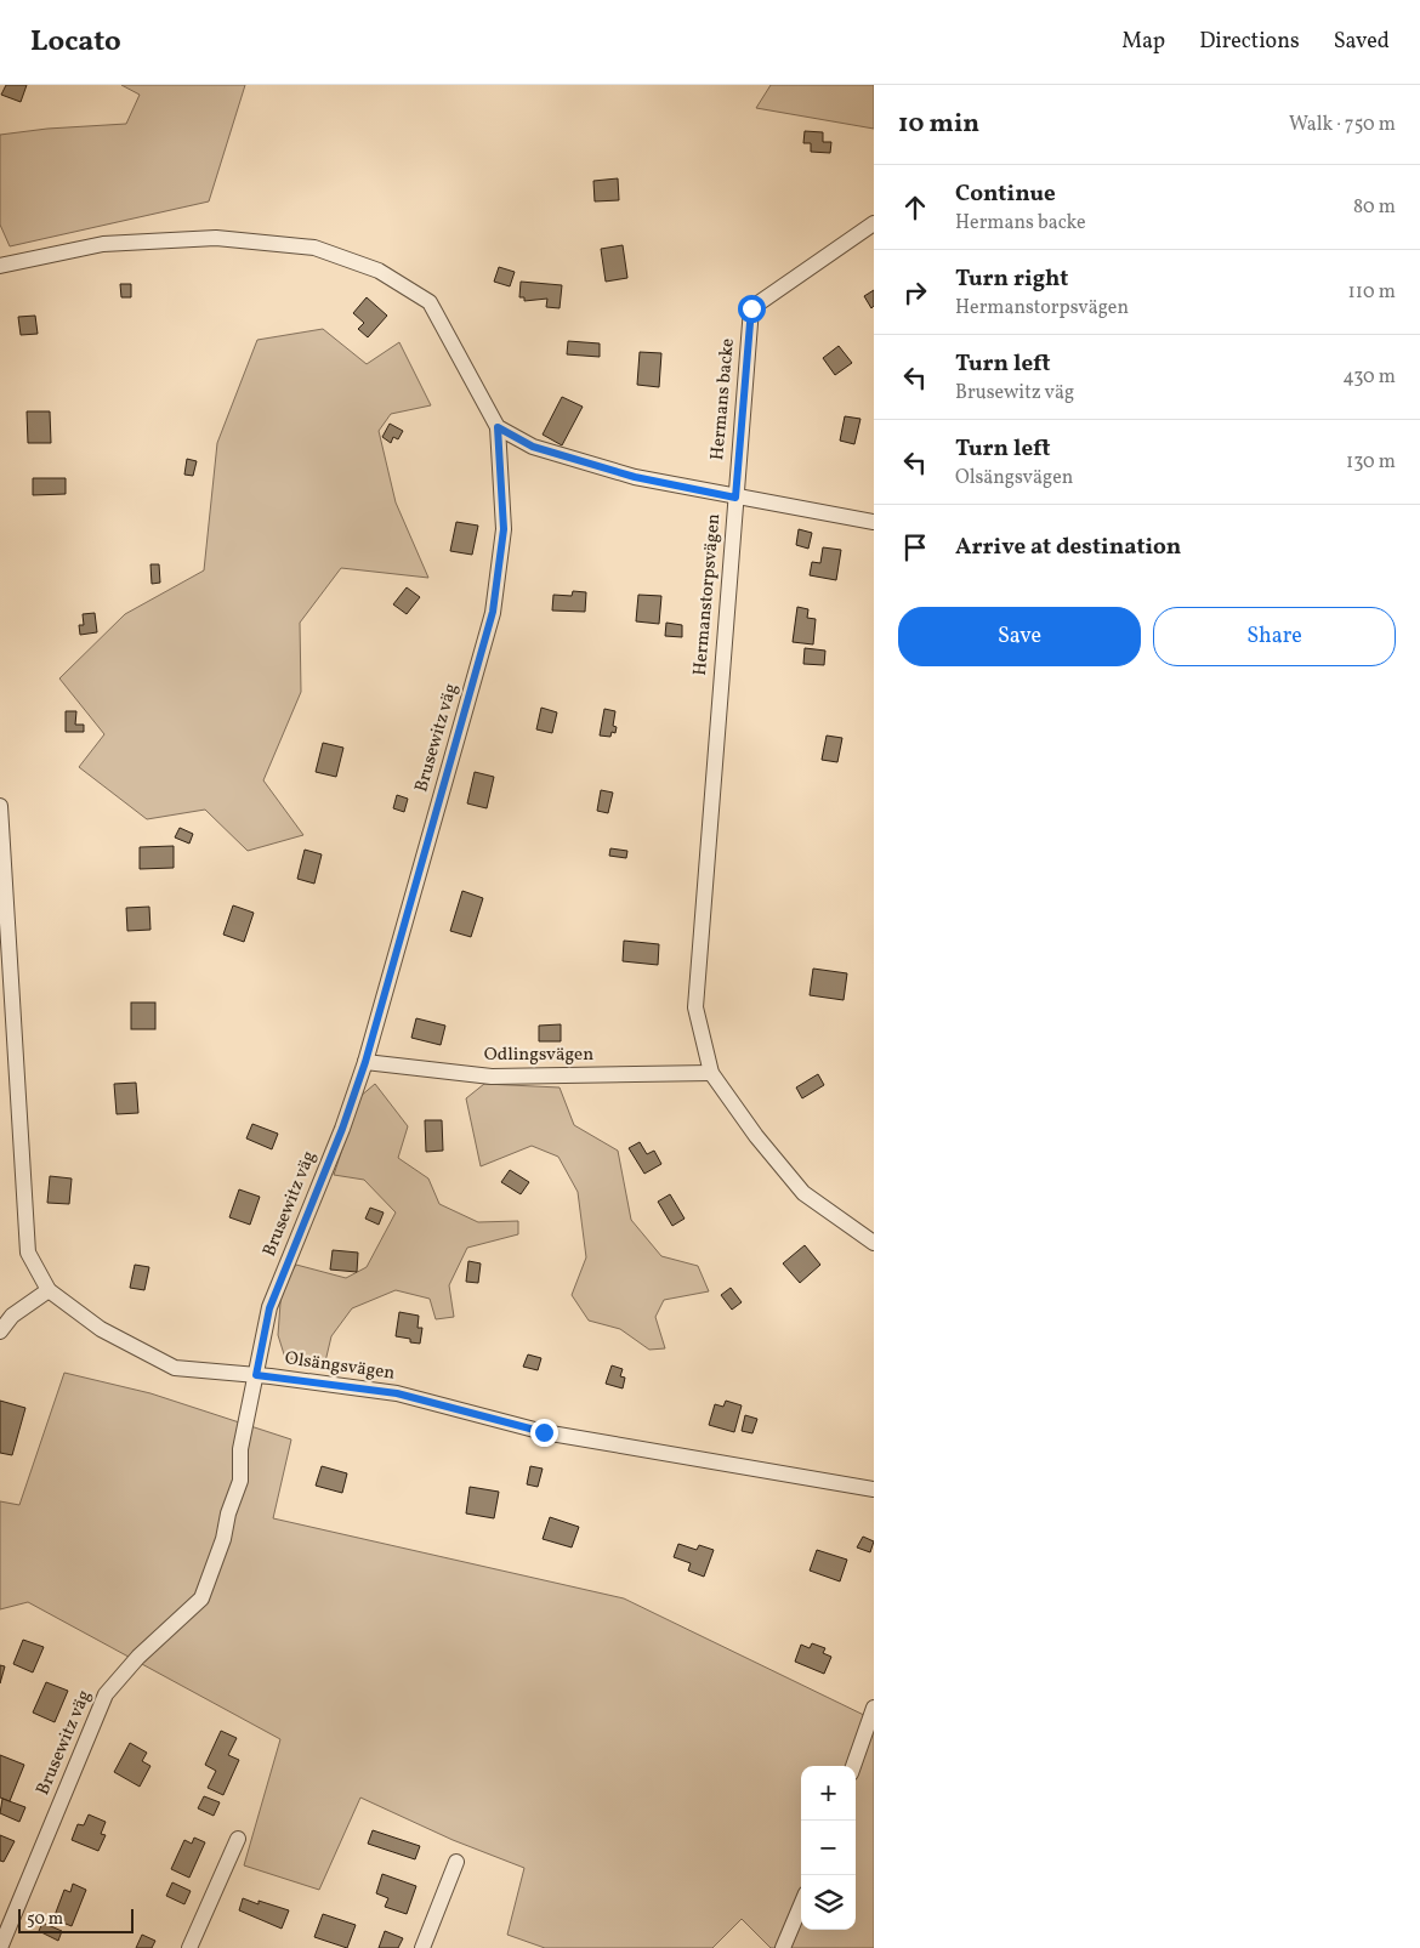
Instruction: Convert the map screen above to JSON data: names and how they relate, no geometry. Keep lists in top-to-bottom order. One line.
{"streets":{"street":["Hermans backe","Hermanstorpsvägen","Brusewitz väg","Odlingsvägen","Olsängsvägen"]},"crossings":[["Hermans backe","Hermanstorpsvägen"],["Hermanstorpsvägen","Brusewitz väg"],["Hermanstorpsvägen","Odlingsvägen"],["Brusewitz väg","Odlingsvägen"],["Brusewitz väg","Olsängsvägen"]],"scale_bar":"50 m","page":{"header":"Locato","nav":["Map","Directions","Saved"],"heading":["10 min","Walk · 750 m"],"list":[["Continue","Hermans backe","80 m"],["Turn right","Hermanstorpsvägen","110 m"],["Turn left","Brusewitz väg","430 m"],["Turn left","Olsängsvägen","130 m"],"Arrive at destination"],"buttons":["Save","Share"],"map_buttons":["+","−"],"scale":"50 m"}}
